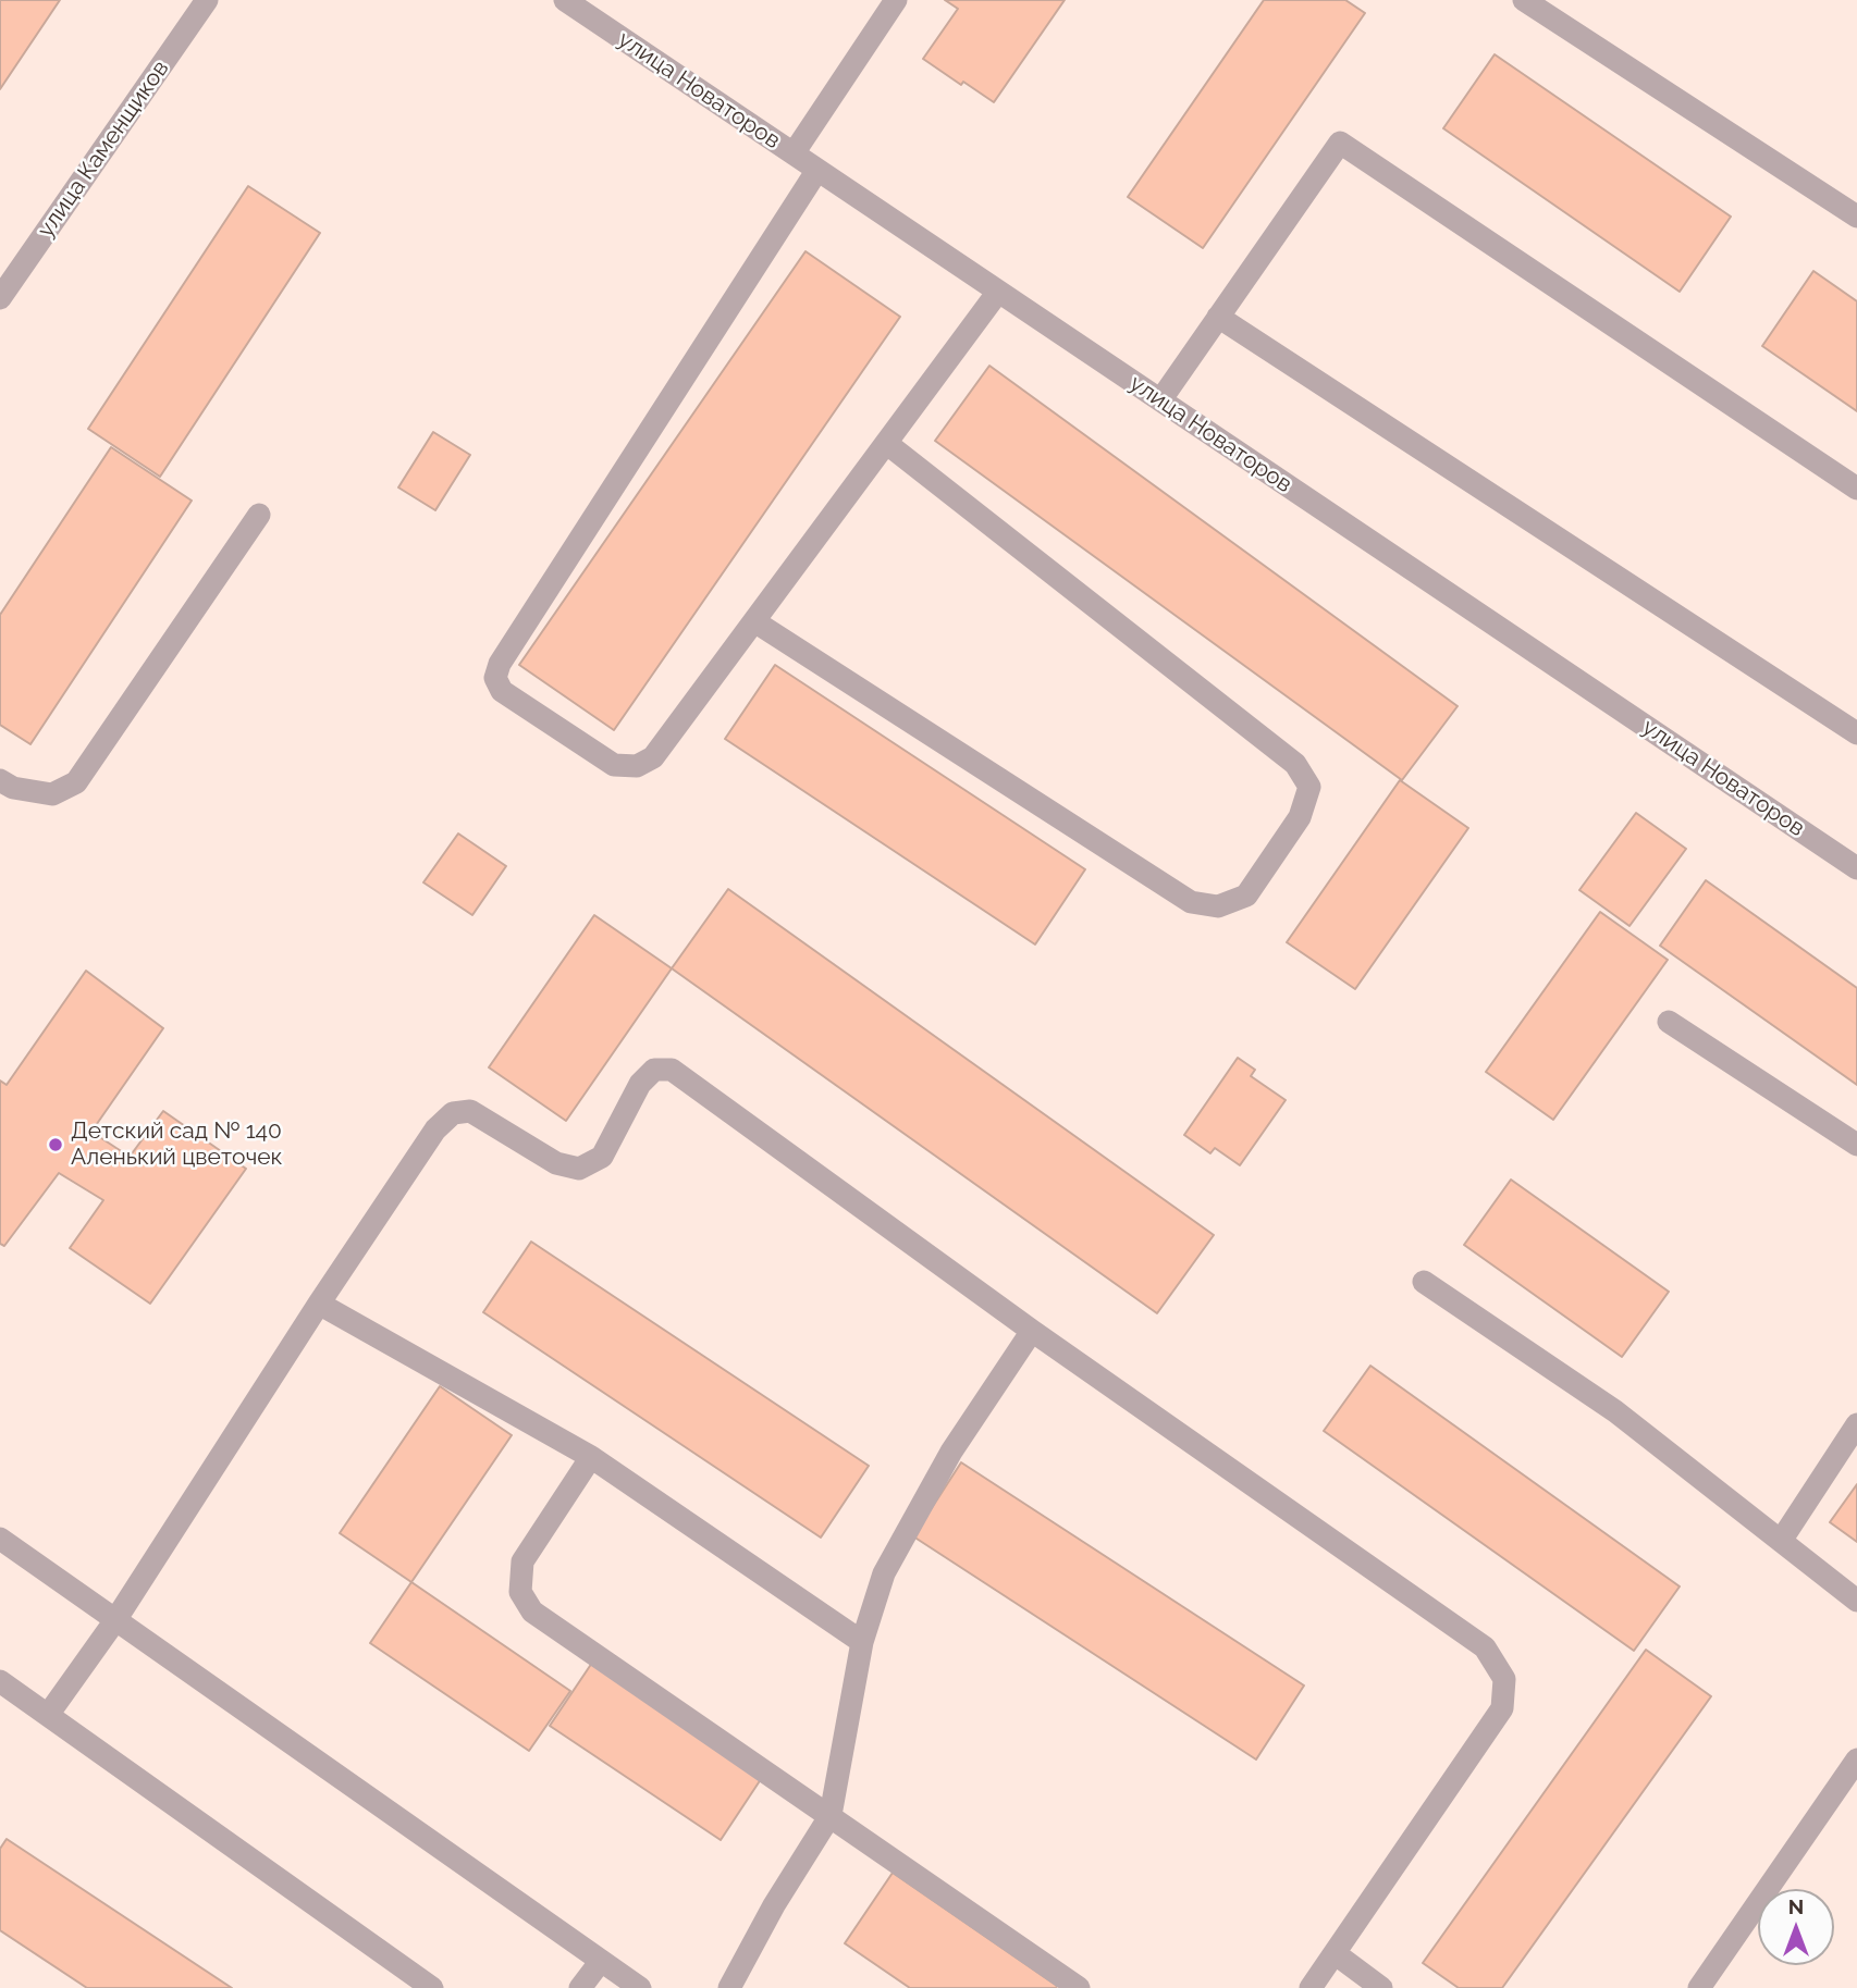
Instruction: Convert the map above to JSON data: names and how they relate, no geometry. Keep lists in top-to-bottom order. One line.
{"streets":{"street":["улица Новаторов","улица Каменщиков"]},"places":["Детский сад № 140 Аленький цветочек"],"north":"top"}
